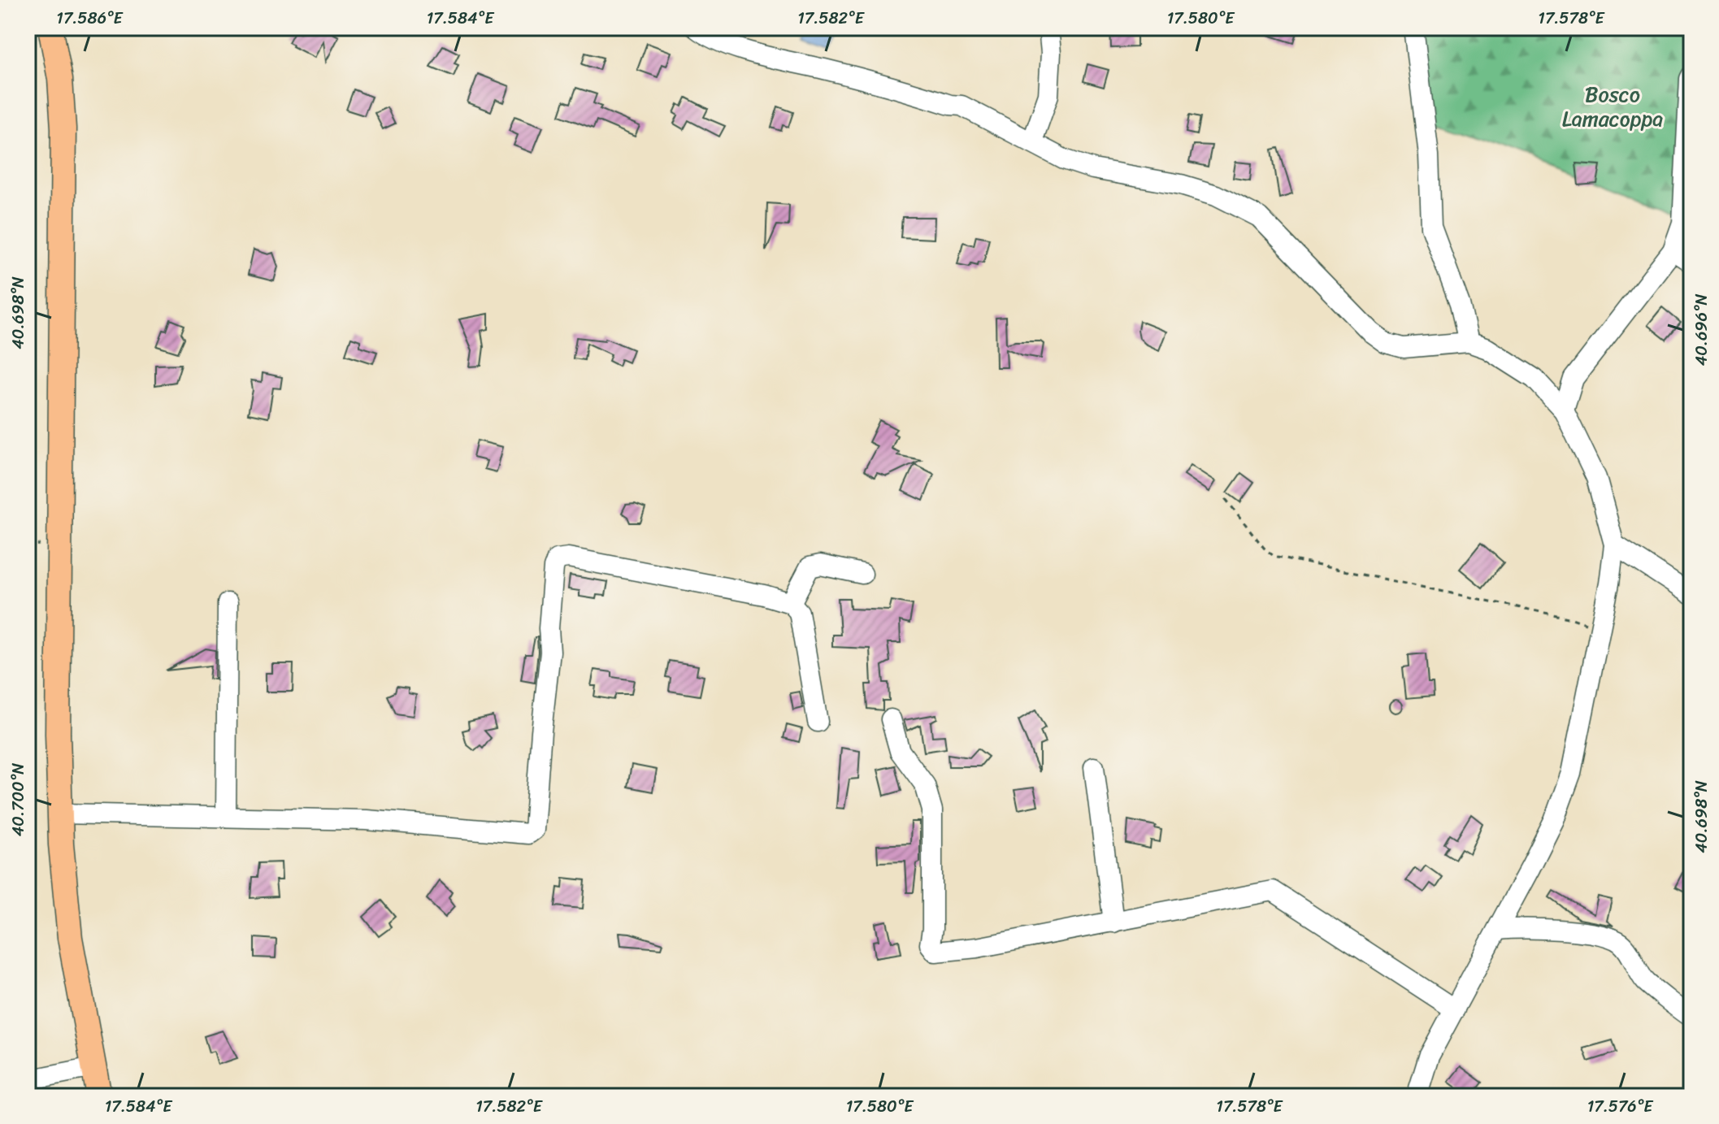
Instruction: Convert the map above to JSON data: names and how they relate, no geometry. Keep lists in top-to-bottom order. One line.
{"parks":["Bosco Lamacoppa"],"coordinates":["17.586°E","17.584°E","17.582°E","17.580°E","17.578°E","40.698°N","40.696°N","40.700°N","17.576°E"]}
